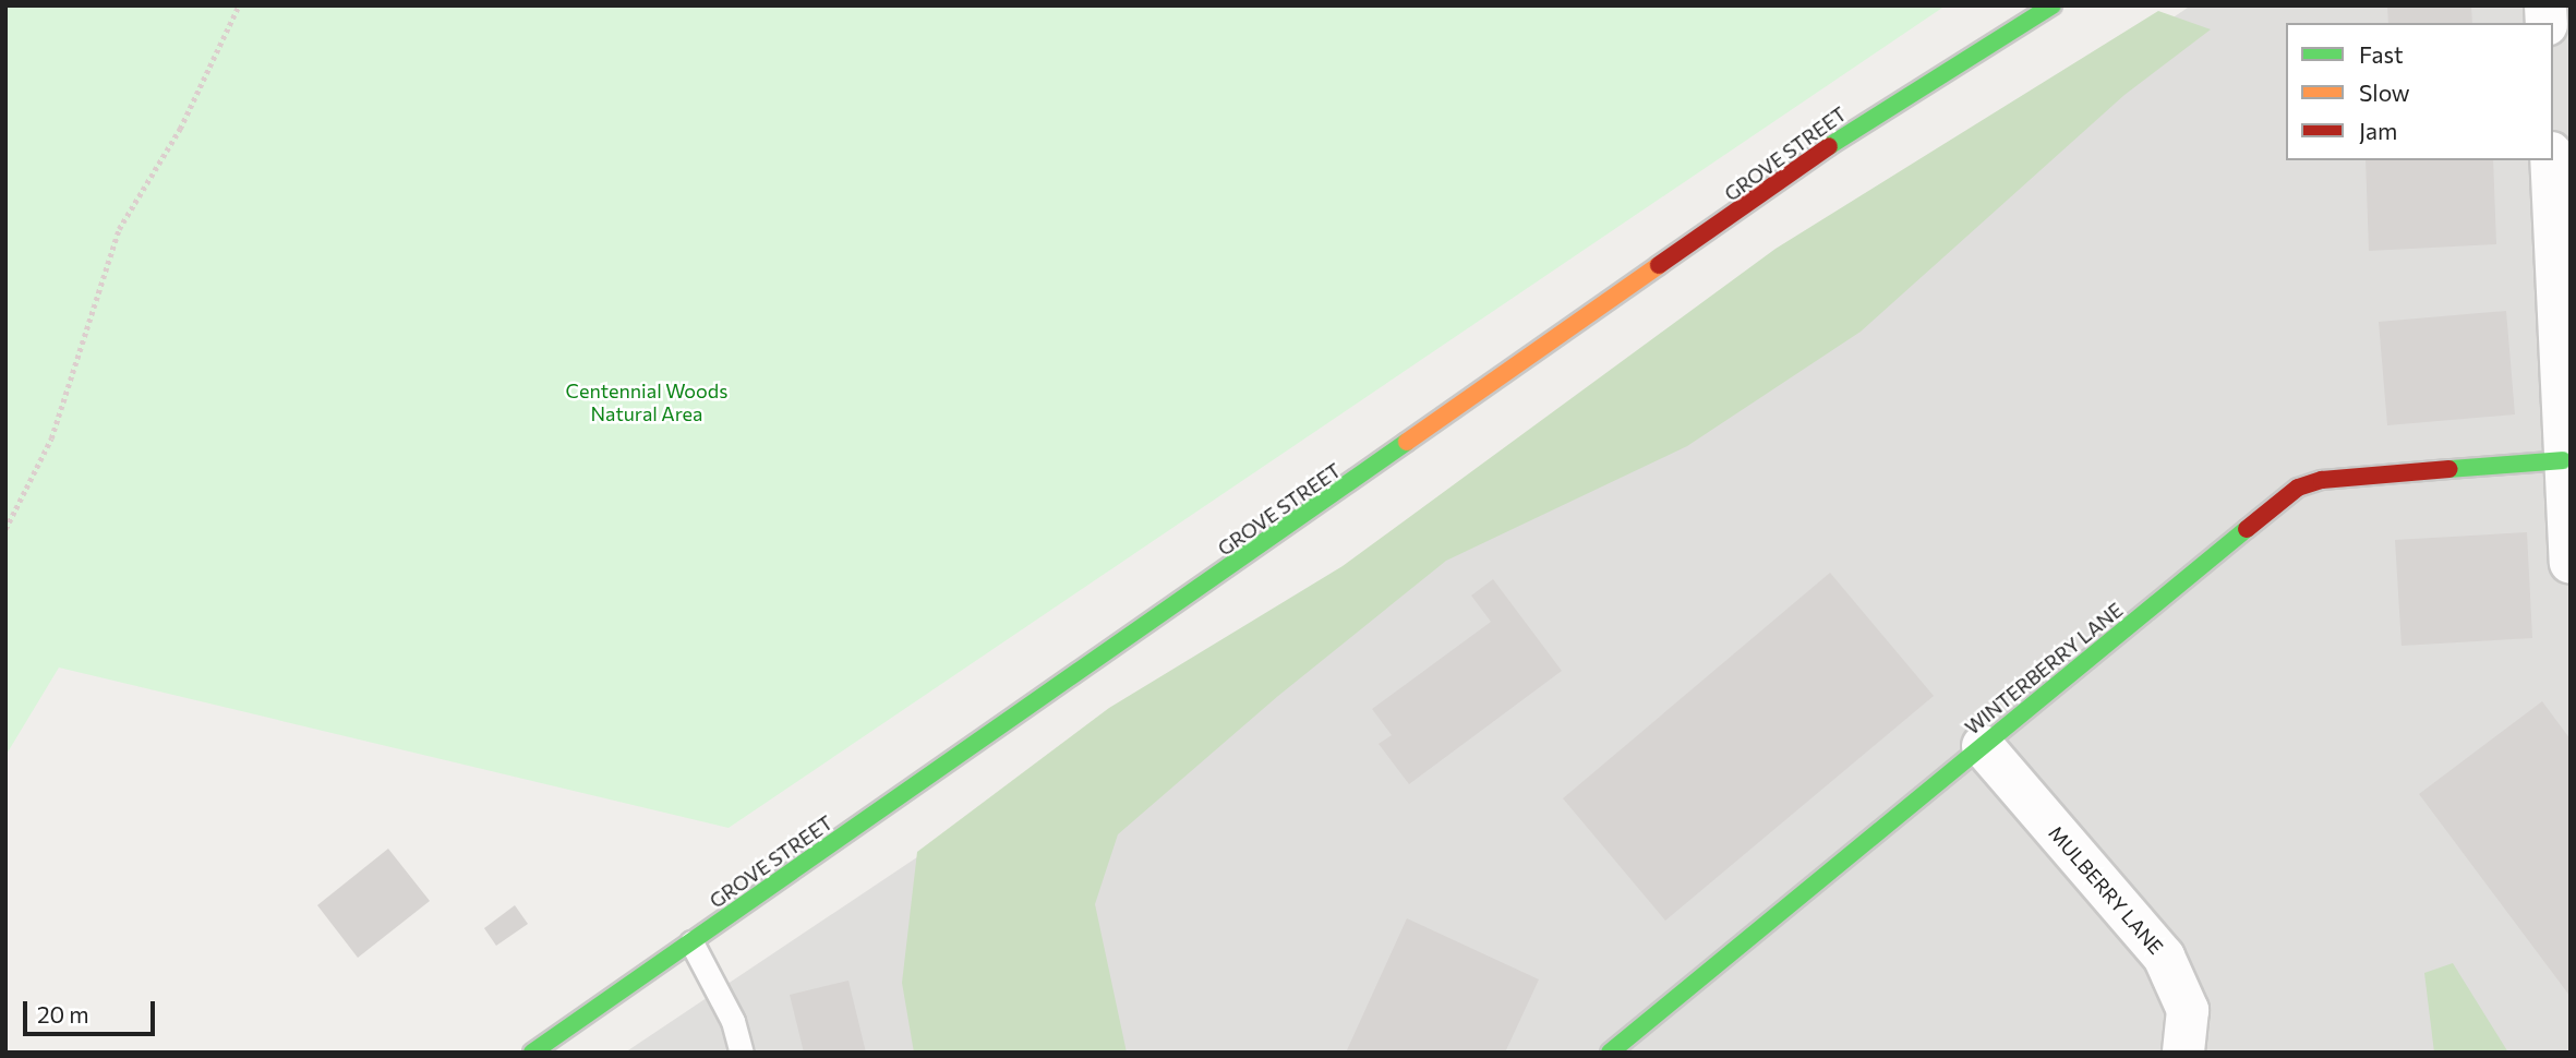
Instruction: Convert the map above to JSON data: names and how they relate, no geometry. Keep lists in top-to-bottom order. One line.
{"streets":{"street":["GROVE STREET","WINTERBERRY LANE","MULBERRY LANE"]},"crossings":[["WINTERBERRY LANE","MULBERRY LANE"]],"parks":["Centennial Woods Natural Area"],"legend":["Fast","Slow","Jam"],"scale_bar":"20 m"}
